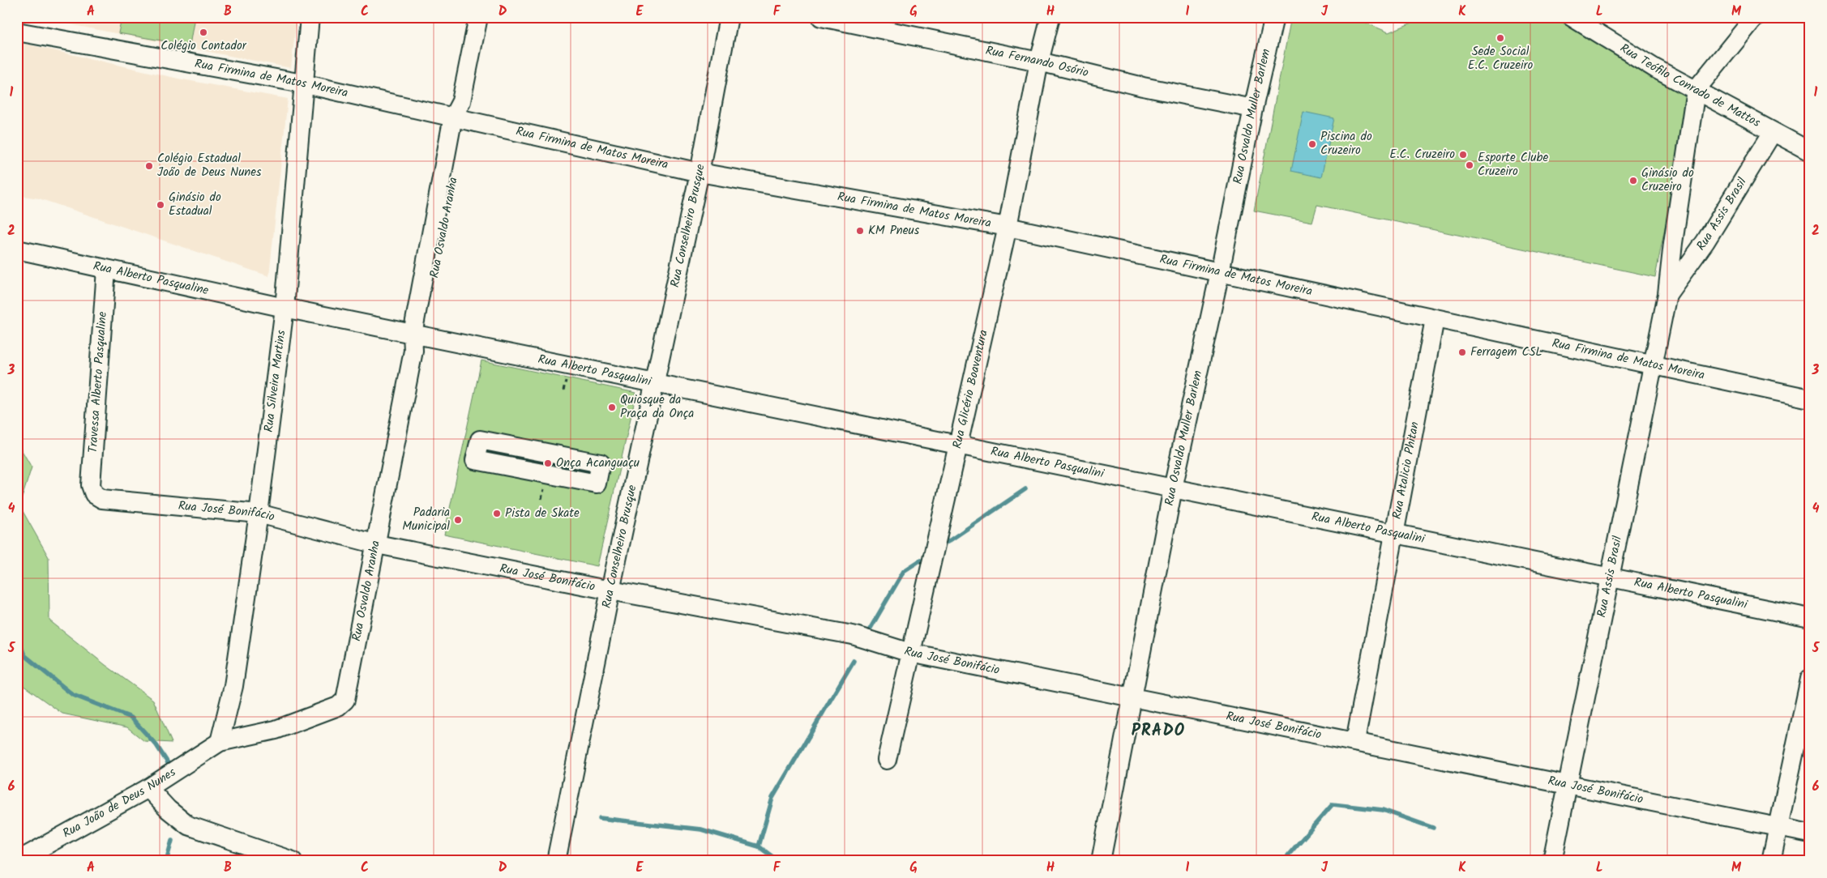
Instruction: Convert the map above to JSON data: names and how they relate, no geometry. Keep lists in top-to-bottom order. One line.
{"streets":{"street":["Rua Fernando Osório","Rua Firmina de Matos Moreira","Rua Teófilo Conrado de Mattos","Rua Osvaldo Muller Barlem","Rua Assis Brasil","Rua Conselheiro Brusque","Rua Osvaldo Aranha","Rua Alberto Pasqualine","Rua Alberto Pasqualini","Rua Silveira Martins","Travessa Alberto Pasqualine","Rua Glicério Boaventura","Rua Atalicio Phitan","Rua José Bonifácio","Rua João de Deus Nunes"]},"crossings":[["Rua Fernando Osório","Rua Osvaldo Muller Barlem"],["Rua Fernando Osório","Rua Glicério Boaventura"],["Rua Firmina de Matos Moreira","Rua Osvaldo Muller Barlem"],["Rua Firmina de Matos Moreira","Rua Assis Brasil"],["Rua Firmina de Matos Moreira","Rua Conselheiro Brusque"],["Rua Firmina de Matos Moreira","Rua Osvaldo Aranha"],["Rua Firmina de Matos Moreira","Rua Silveira Martins"],["Rua Firmina de Matos Moreira","Rua Glicério Boaventura"],["Rua Firmina de Matos Moreira","Rua Atalicio Phitan"],["Rua Teófilo Conrado de Mattos","Rua Assis Brasil"],["Rua Osvaldo Muller Barlem","Rua Alberto Pasqualini"],["Rua Osvaldo Muller Barlem","Rua José Bonifácio"],["Rua Assis Brasil","Rua Alberto Pasqualini"],["Rua Assis Brasil","Rua José Bonifácio"],["Rua Conselheiro Brusque","Rua Alberto Pasqualini"],["Rua Conselheiro Brusque","Rua José Bonifácio"],["Rua Osvaldo Aranha","Rua Alberto Pasqualini"],["Rua Osvaldo Aranha","Rua Silveira Martins"],["Rua Osvaldo Aranha","Rua José Bonifácio"],["Rua Osvaldo Aranha","Rua João de Deus Nunes"],["Rua Alberto Pasqualine","Rua Alberto Pasqualini"],["Rua Alberto Pasqualine","Rua Silveira Martins"],["Rua Alberto Pasqualine","Travessa Alberto Pasqualine"],["Rua Alberto Pasqualini","Rua Silveira Martins"],["Rua Alberto Pasqualini","Rua Glicério Boaventura"],["Rua Alberto Pasqualini","Rua Atalicio Phitan"],["Rua Silveira Martins","Rua José Bonifácio"],["Rua Silveira Martins","Rua João de Deus Nunes"],["Travessa Alberto Pasqualine","Rua José Bonifácio"],["Rua Glicério Boaventura","Rua José Bonifácio"],["Rua Atalicio Phitan","Rua José Bonifácio"]],"districts":["PRADO"],"places":["Colégio Contador","Sede Social E.C. Cruzeiro","Piscina do Cruzeiro","E.C. Cruzeiro","Esporte Clube Cruzeiro","Colégio Estadual João de Deus Nunes","Ginásio do Cruzeiro","Ginásio do Estadual","KM Pneus","Ferragem CSL","Quiosque da Praça da Onça","Onça Acanguaçu","Pista de Skate","Padaria Municipal"],"grid":{"columns":["A","B","C","D","E","F","G","H","I","J","K","L","M"],"rows":["1","2","3","4","5","6"]}}
